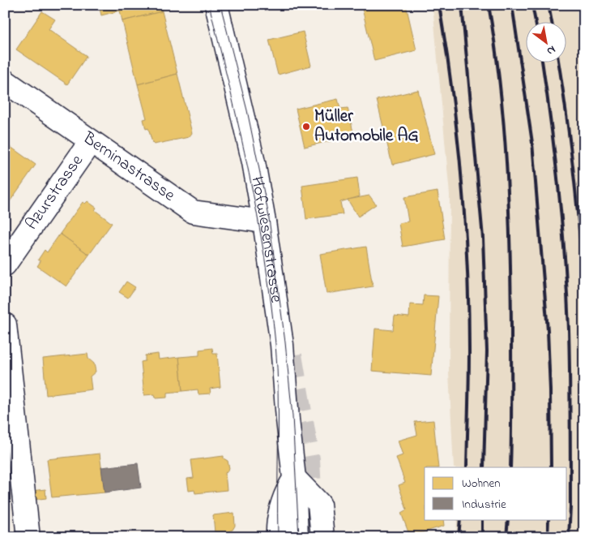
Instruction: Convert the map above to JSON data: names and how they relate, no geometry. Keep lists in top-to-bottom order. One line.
{"streets":{"street":["Berninastrasse","Azurstrasse","Hofwiesenstrasse"]},"crossings":[["Berninastrasse","Azurstrasse"],["Berninastrasse","Hofwiesenstrasse"]],"places":["Müller Automobile AG"],"legend":["Wohnen","Industrie"],"north":"bottom right"}
